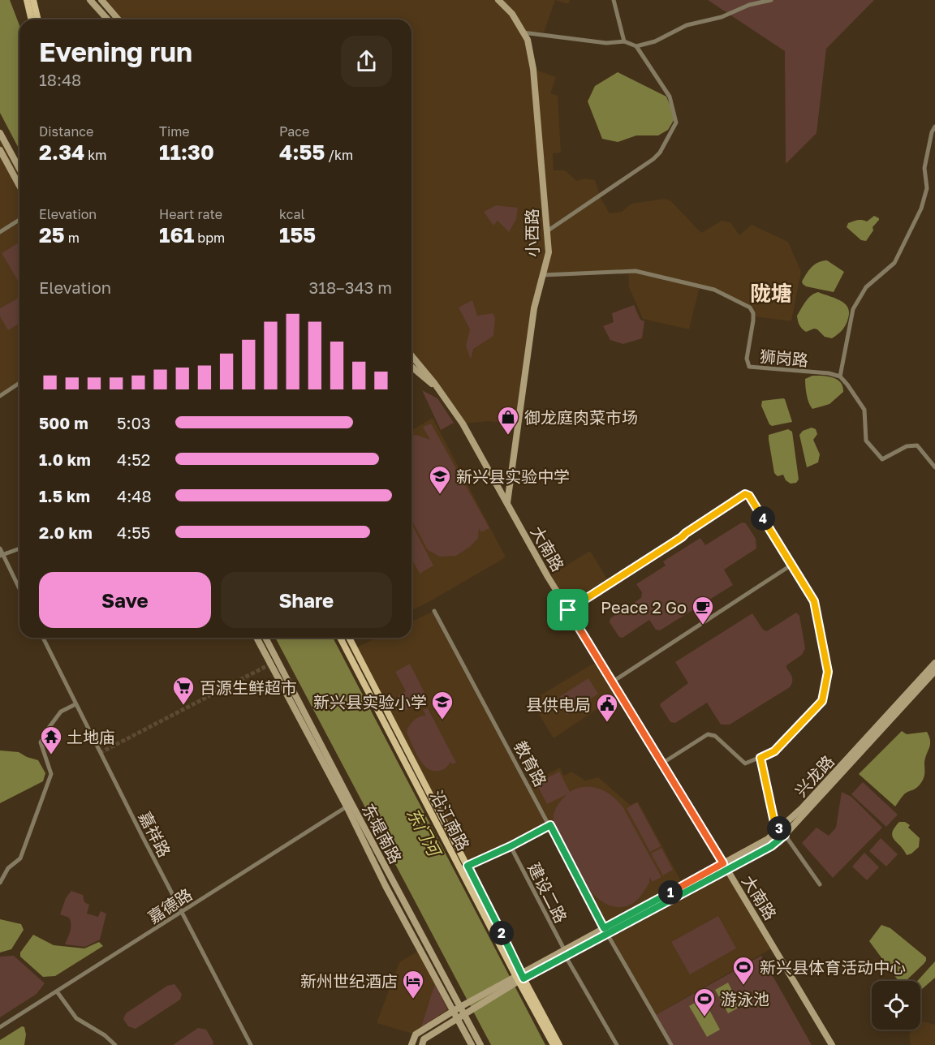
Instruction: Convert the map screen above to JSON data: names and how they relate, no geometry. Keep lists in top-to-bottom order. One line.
{"streets":{"main road":["小西路","大南路","兴龙路","沿江南路","东堤南路"],"street":["狮岗路","教育路","嘉祥路","建设二路","嘉德路"]},"crossings":[["小西路","狮岗路"],["小西路","大南路"],["大南路","兴龙路"],["教育路","兴龙路"],["兴龙路","沿江南路"],["兴龙路","建设二路"],["东堤南路","嘉德路"],["嘉祥路","嘉德路"]],"districts":["陇塘"],"water":["东门河"],"places":{"shop":["御龙庭肉菜市场"],"school or university":["新兴县实验中学","新兴县实验小学"],"cafe":["Peace 2 Go"],"supermarket":["百源生鲜超市"],"public building":["县供电局"],"temple":["土地庙"],"sports":["新兴县体育活动中心","游泳池"],"hotel":["新州世纪酒店"]},"page":{"heading":["Evening run","18:48"],"stats":[["Distance","2.34 km"],["Time","11:30"],["Pace","4:55 /km"],["Elevation","25 m"],["Heart rate","161 bpm"],["kcal","155"]],"chart":["Elevation","318–343 m"],"list":[{"name":"500 m","note":"5:03"},{"name":"1.0 km","note":"4:52"},{"name":"1.5 km","note":"4:48"},{"name":"2.0 km","note":"4:55"}],"pins":["4","3","1","2"],"buttons":["Save","Share"]}}
